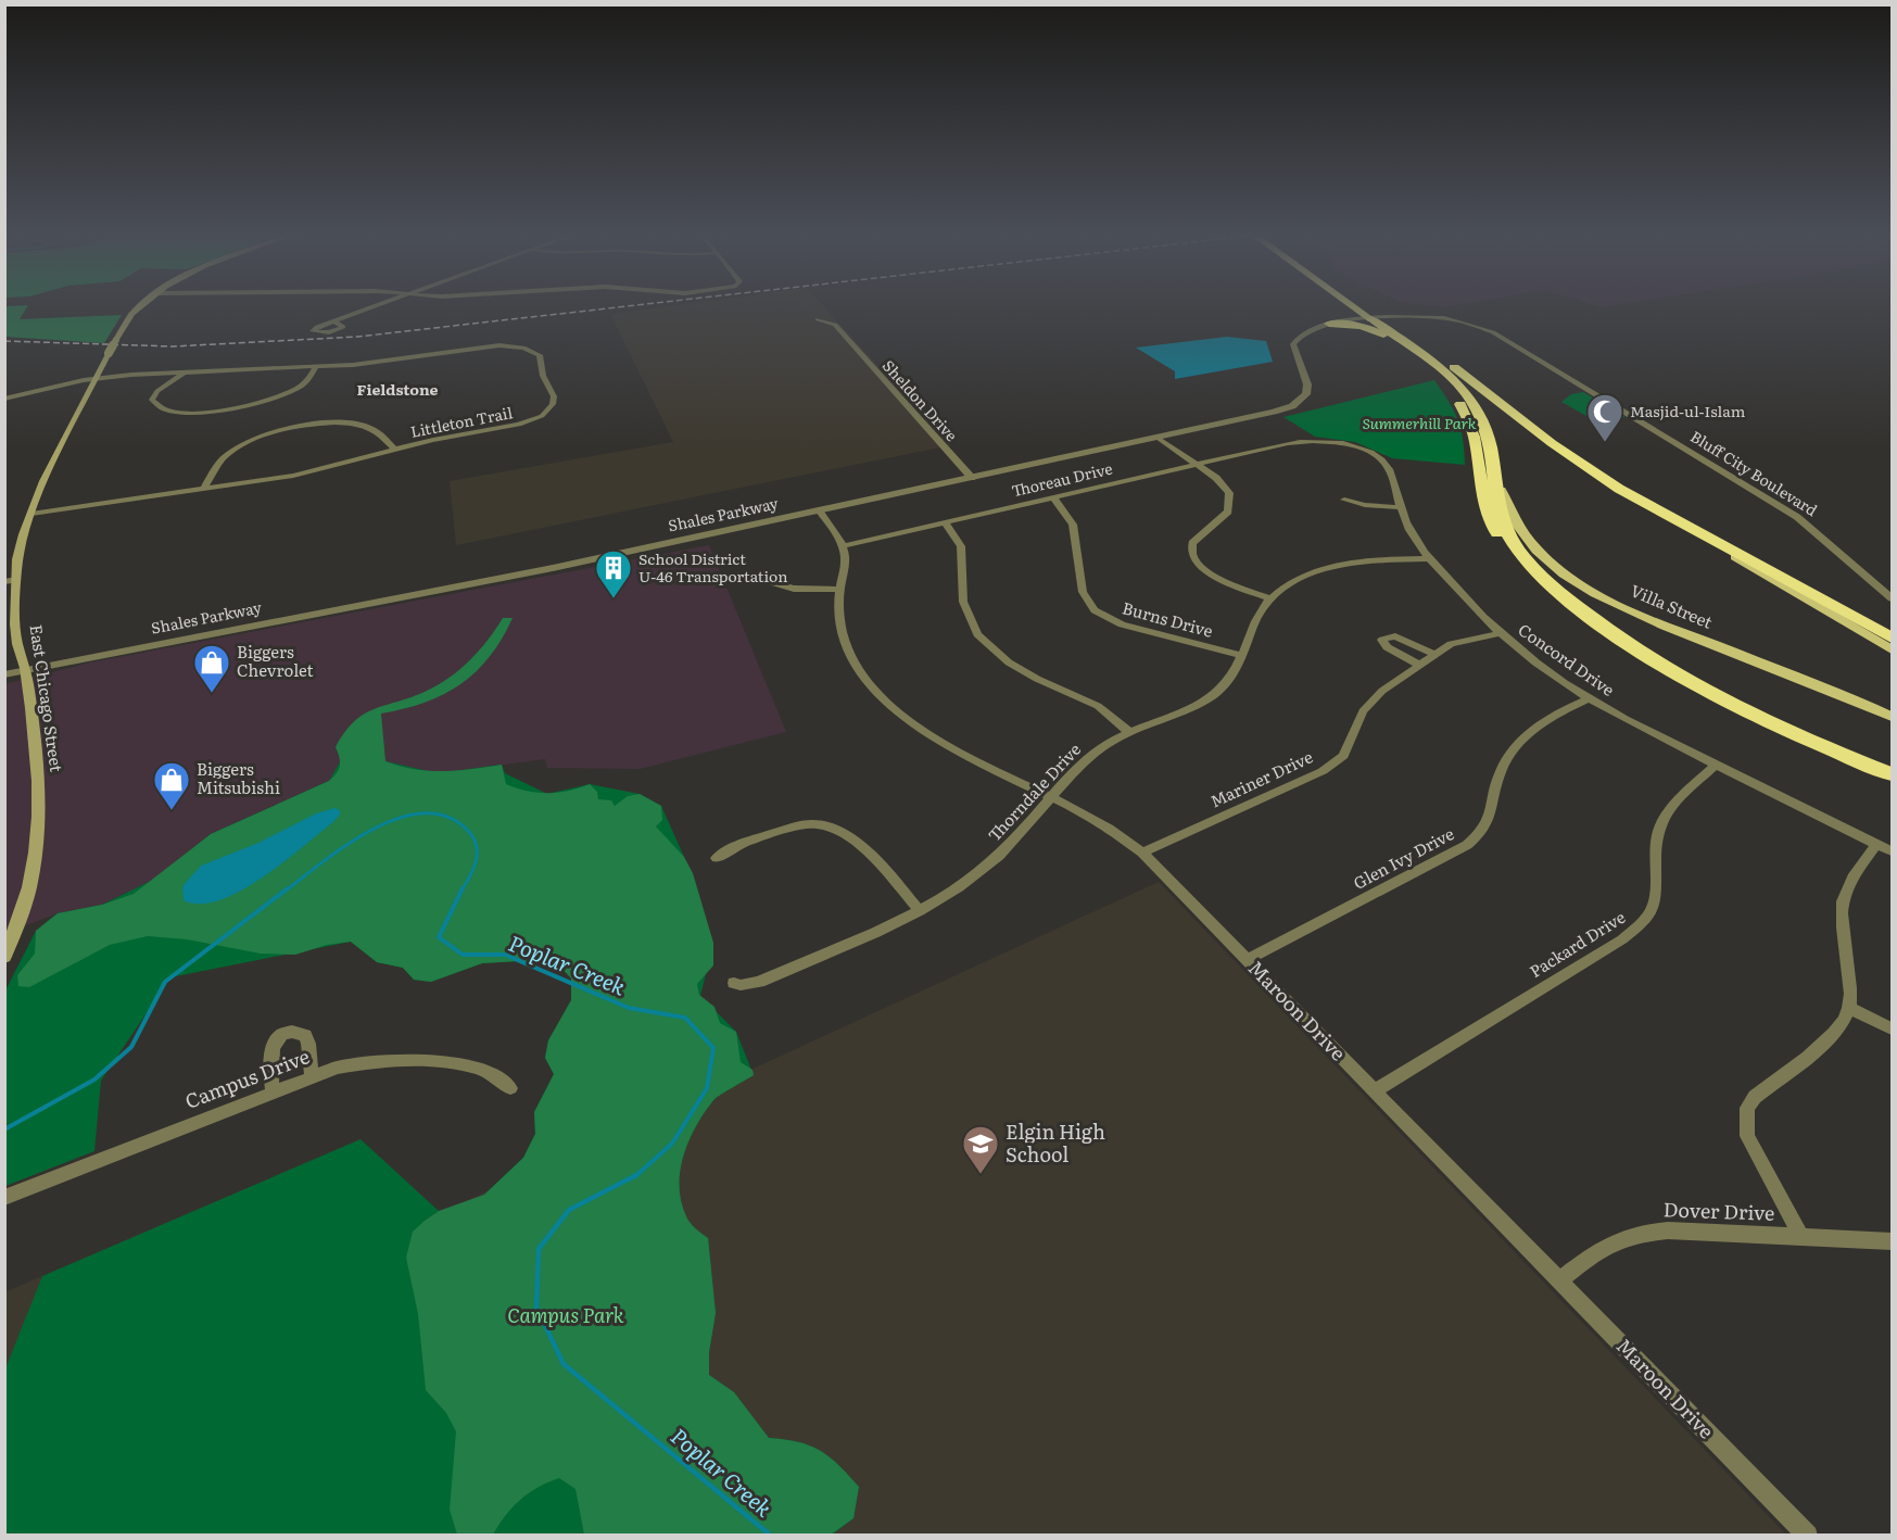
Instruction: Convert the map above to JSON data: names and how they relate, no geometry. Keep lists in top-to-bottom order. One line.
{"streets":{"main road":["Villa Street","East Chicago Street"],"street":["Sheldon Drive","Littleton Trail","Bluff City Boulevard","Thoreau Drive","Shales Parkway","Burns Drive","Concord Drive","Mariner Drive","Thorndale Drive","Glen Ivy Drive","Packard Drive","Maroon Drive","Campus Drive","Dover Drive"]},"crossings":[["Sheldon Drive","Shales Parkway"],["Littleton Trail","East Chicago Street"],["Bluff City Boulevard","Shales Parkway"],["Thoreau Drive","Burns Drive"],["Thoreau Drive","Concord Drive"],["Thoreau Drive","Maroon Drive"],["Shales Parkway","East Chicago Street"],["Burns Drive","Thorndale Drive"],["Concord Drive","Mariner Drive"],["Concord Drive","Thorndale Drive"],["Concord Drive","Glen Ivy Drive"],["Concord Drive","Packard Drive"],["Mariner Drive","Maroon Drive"],["Thorndale Drive","Maroon Drive"],["Glen Ivy Drive","Maroon Drive"],["Packard Drive","Maroon Drive"],["Maroon Drive","Dover Drive"]],"districts":["Fieldstone"],"water":["Poplar Creek"],"parks":["Summerhill Park","Campus Park"],"places":{"mosque":["Masjid-ul-Islam"],"building":["School District U-46 Transportation"],"shop":["Biggers Chevrolet","Biggers Mitsubishi"],"school or university":["Elgin High School"]}}
